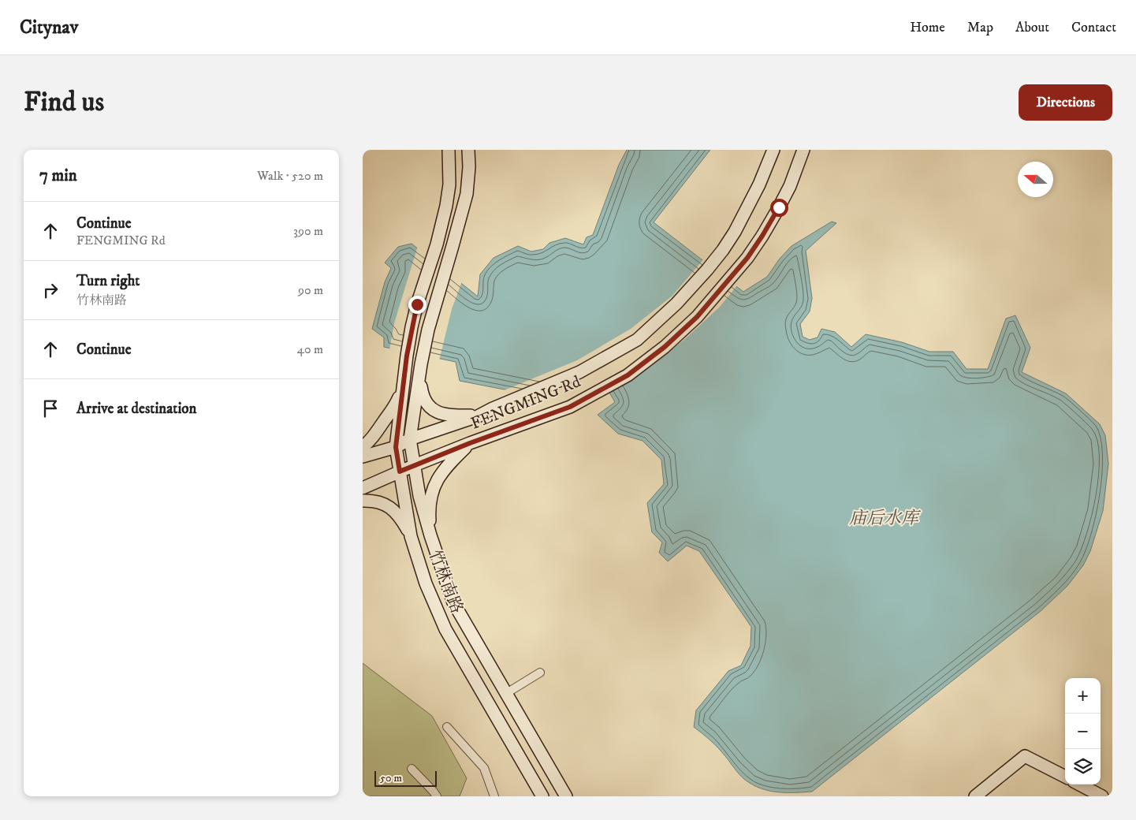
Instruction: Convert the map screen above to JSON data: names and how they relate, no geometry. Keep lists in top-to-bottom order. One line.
{"streets":{"street":["FENGMING Rd","竹林南路"]},"crossings":[["FENGMING Rd","竹林南路"]],"water":["庙后水库"],"scale_bar":"50 m","north":"left","page":{"header":"Citynav","nav":["Home","Map","About","Contact"],"buttons":"Directions","title":"Find us","heading":["7 min","Walk · 520 m"],"list":[["Continue","FENGMING Rd","390 m"],["Turn right","竹林南路","90 m"],["Continue","40 m"],"Arrive at destination"],"map_buttons":["+","−"],"scale":"50 m"}}
